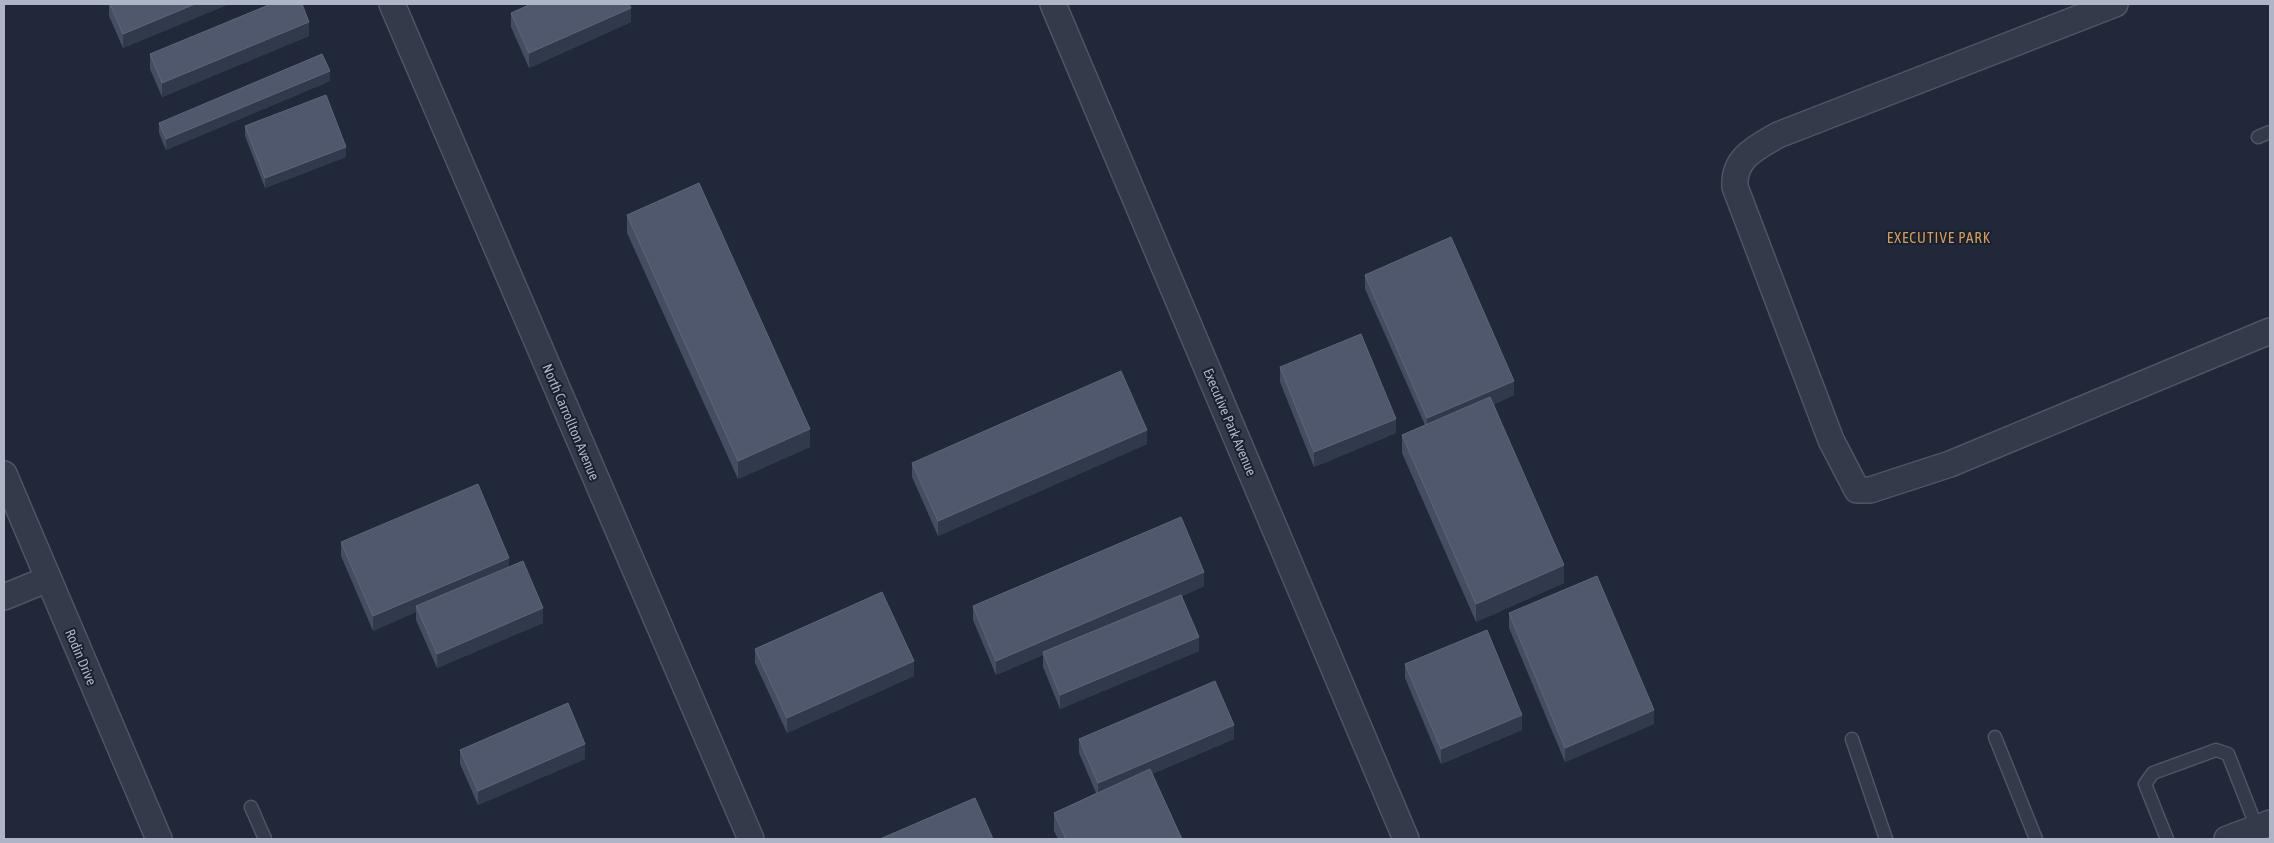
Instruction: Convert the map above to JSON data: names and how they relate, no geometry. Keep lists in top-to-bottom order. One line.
{"streets":{"street":["North Carrollton Avenue","Executive Park Avenue","Rodin Drive"]},"districts":["EXECUTIVE PARK"]}
